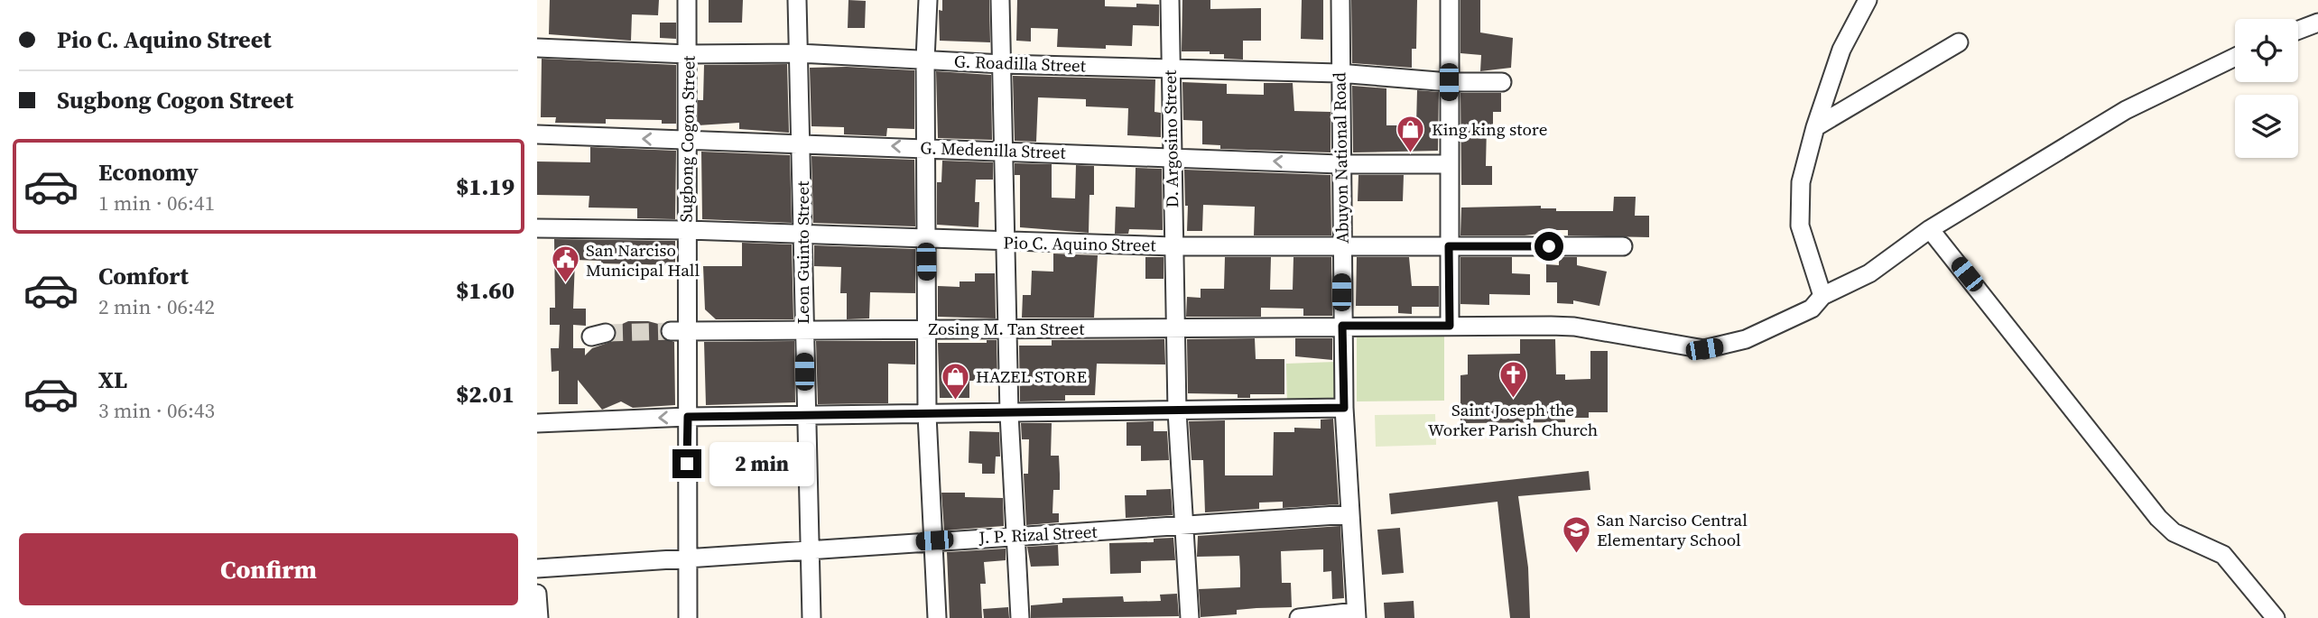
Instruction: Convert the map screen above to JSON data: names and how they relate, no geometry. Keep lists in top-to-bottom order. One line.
{"streets":{"street":["G. Roadilla Street","Sugbong Cogon Street","D. Argosino Street","G. Medenilla Street","Abuyon National Road","Pio C. Aquino Street","Leon Guinto Street","Zosing M. Tan Street","J. P. Rizal Street"]},"crossings":[["G. Roadilla Street","Sugbong Cogon Street"],["G. Roadilla Street","D. Argosino Street"],["G. Roadilla Street","Abuyon National Road"],["G. Roadilla Street","Leon Guinto Street"],["Sugbong Cogon Street","G. Medenilla Street"],["Sugbong Cogon Street","Pio C. Aquino Street"],["Sugbong Cogon Street","Zosing M. Tan Street"],["Sugbong Cogon Street","J. P. Rizal Street"],["D. Argosino Street","G. Medenilla Street"],["D. Argosino Street","Pio C. Aquino Street"],["D. Argosino Street","Zosing M. Tan Street"],["D. Argosino Street","J. P. Rizal Street"],["G. Medenilla Street","Abuyon National Road"],["G. Medenilla Street","Leon Guinto Street"],["Abuyon National Road","Pio C. Aquino Street"],["Abuyon National Road","Zosing M. Tan Street"],["Abuyon National Road","J. P. Rizal Street"],["Pio C. Aquino Street","Leon Guinto Street"],["Leon Guinto Street","Zosing M. Tan Street"],["Leon Guinto Street","J. P. Rizal Street"]],"one_way":["G. Medenilla Street"],"places":{"shop":["King king store","HAZEL STORE"],"public building":["San Narciso Municipal Hall"],"church":["Saint Joseph the Worker Parish Church"],"school or university":["San Narciso Central Elementary School"]},"page":{"banner":["Pio C. Aquino Street","Sugbong Cogon Street"],"list":[{"name":"Economy","note":"1 min · 06:41","value":"$1.19"},{"name":"Comfort","note":"2 min · 06:42","value":"$1.60"},{"name":"XL","note":"3 min · 06:43","value":"$2.01"}],"bubble":"2 min","buttons":"Confirm"}}
